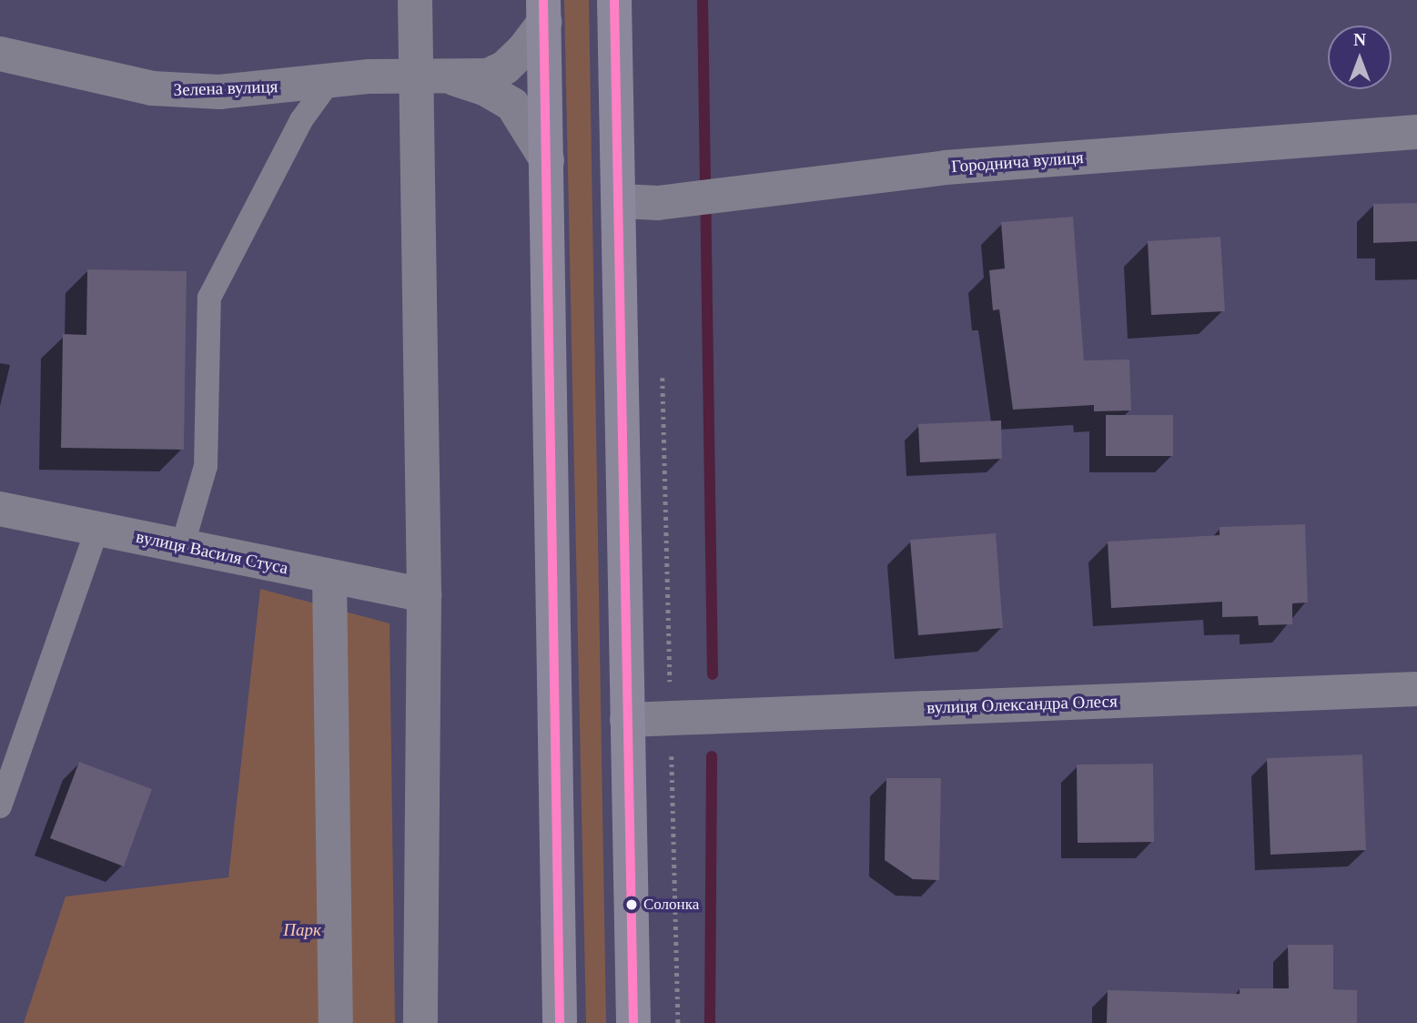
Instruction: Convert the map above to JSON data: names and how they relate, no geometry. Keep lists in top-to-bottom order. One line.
{"streets":{"street":["Зелена вулиця","Городнича вулиця","вулиця Василя Стуса","вулиця Олександра Олеся"]},"parks":["Парк"],"places":["Солонка"],"north":"top"}
